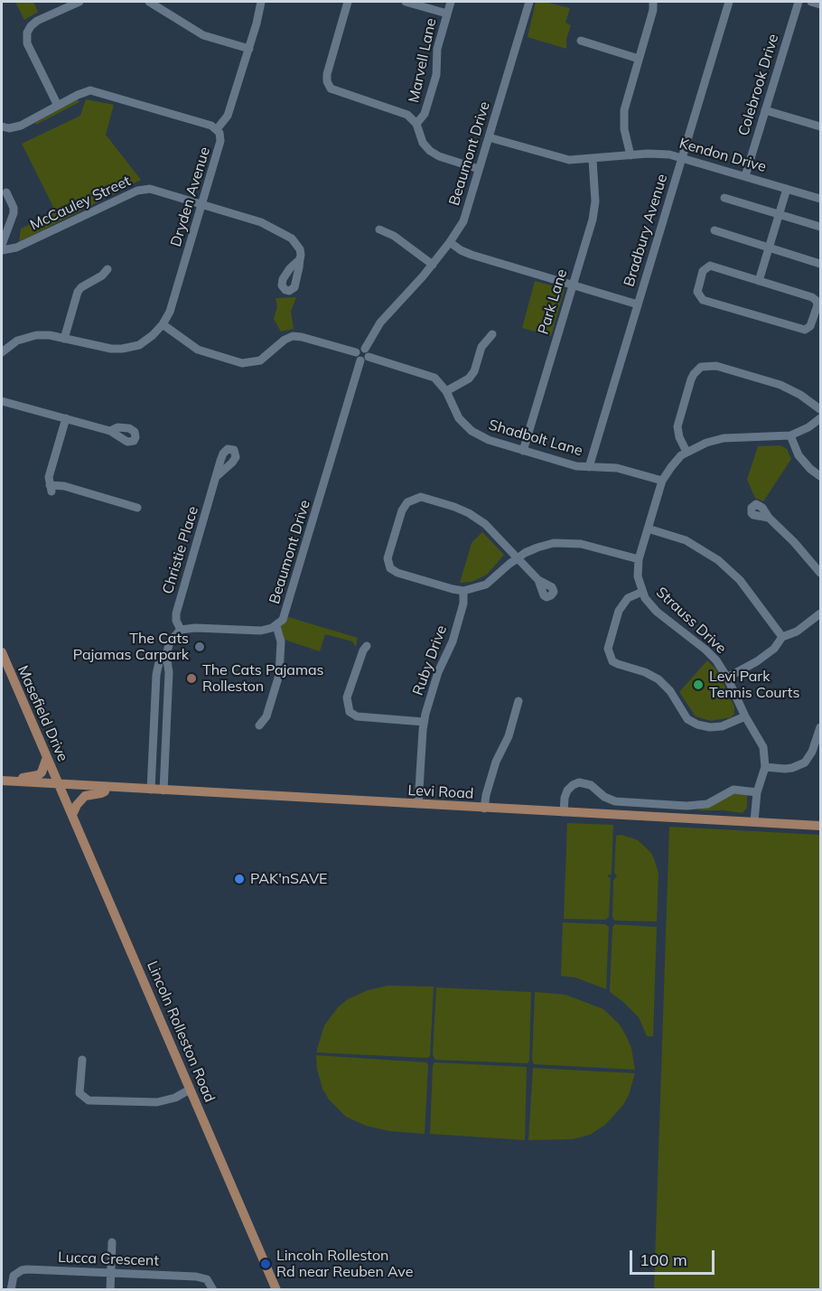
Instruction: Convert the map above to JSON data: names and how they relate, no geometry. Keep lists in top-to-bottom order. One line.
{"streets":{"main road":["Masefield Drive","Levi Road","Lincoln Rolleston Road"],"street":["Marvell Lane","Colebrook Drive","Beaumont Drive","Kendon Drive","Dryden Avenue","McCauley Street","Bradbury Avenue","Park Lane","Shadbolt Lane","Christie Place","Strauss Drive","Ruby Drive","Lucca Crescent"]},"crossings":[["Colebrook Drive","Kendon Drive"],["Beaumont Drive","Kendon Drive"],["Beaumont Drive","Shadbolt Lane"],["Beaumont Drive","Christie Place"],["Kendon Drive","Bradbury Avenue"],["Kendon Drive","Park Lane"],["Dryden Avenue","McCauley Street"],["Bradbury Avenue","Shadbolt Lane"],["Park Lane","Shadbolt Lane"],["Shadbolt Lane","Strauss Drive"],["Ruby Drive","Levi Road"],["Masefield Drive","Levi Road"],["Masefield Drive","Lincoln Rolleston Road"],["Levi Road","Lincoln Rolleston Road"]],"places":["The Cats Pajamas Carpark","The Cats Pajamas Rolleston","Levi Park Tennis Courts","PAK'nSAVE","Lincoln Rolleston Rd near Reuben Ave"],"scale_bar":"100 m"}
